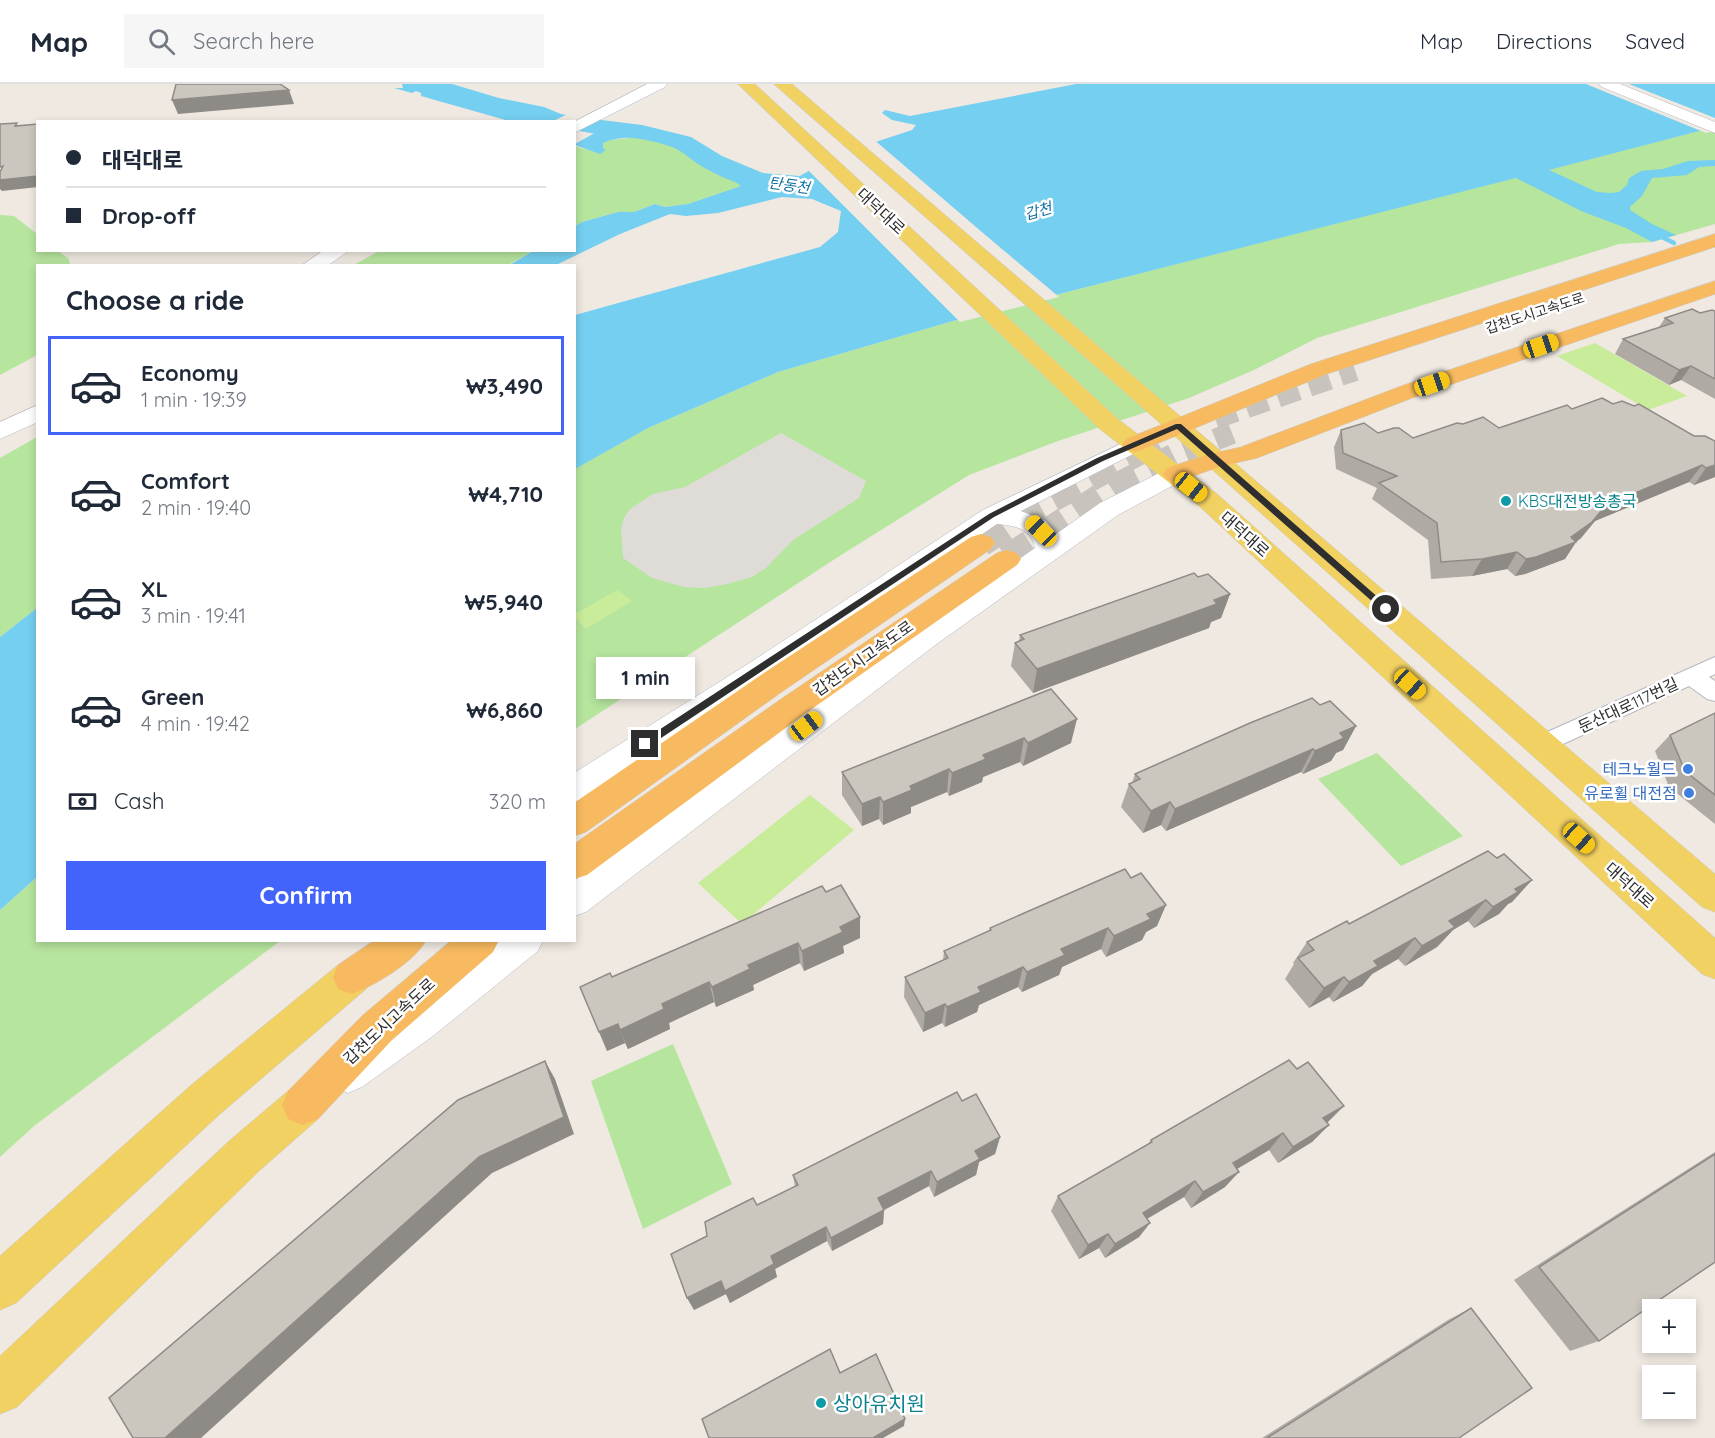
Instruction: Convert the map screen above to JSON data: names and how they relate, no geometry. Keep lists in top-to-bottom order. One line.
{"streets":{"highway":["갑천도시고속도로"],"main road":["대덕대로"],"street":["둔산대로117번길"]},"crossings":[["대덕대로","둔산대로117번길"]],"water":["탄동천","갑천"],"places":["KBS대전방송총국","테크노월드","유로휠 대전점","상아유치원"],"page":{"header":"Map","search":"Search here","nav":["Map","Directions","Saved"],"banner":["대덕대로","Drop-off"],"heading":"Choose a ride","list":[{"name":"Economy","note":"1 min · 19:39","value":"₩3,490"},{"name":"Comfort","note":"2 min · 19:40","value":"₩4,710"},{"name":"XL","note":"3 min · 19:41","value":"₩5,940"},{"name":"Green","note":"4 min · 19:42","value":"₩6,860"}],"bubble":"1 min","pay":["Cash","320 m"],"buttons":"Confirm","map_buttons":["+","−"]}}
